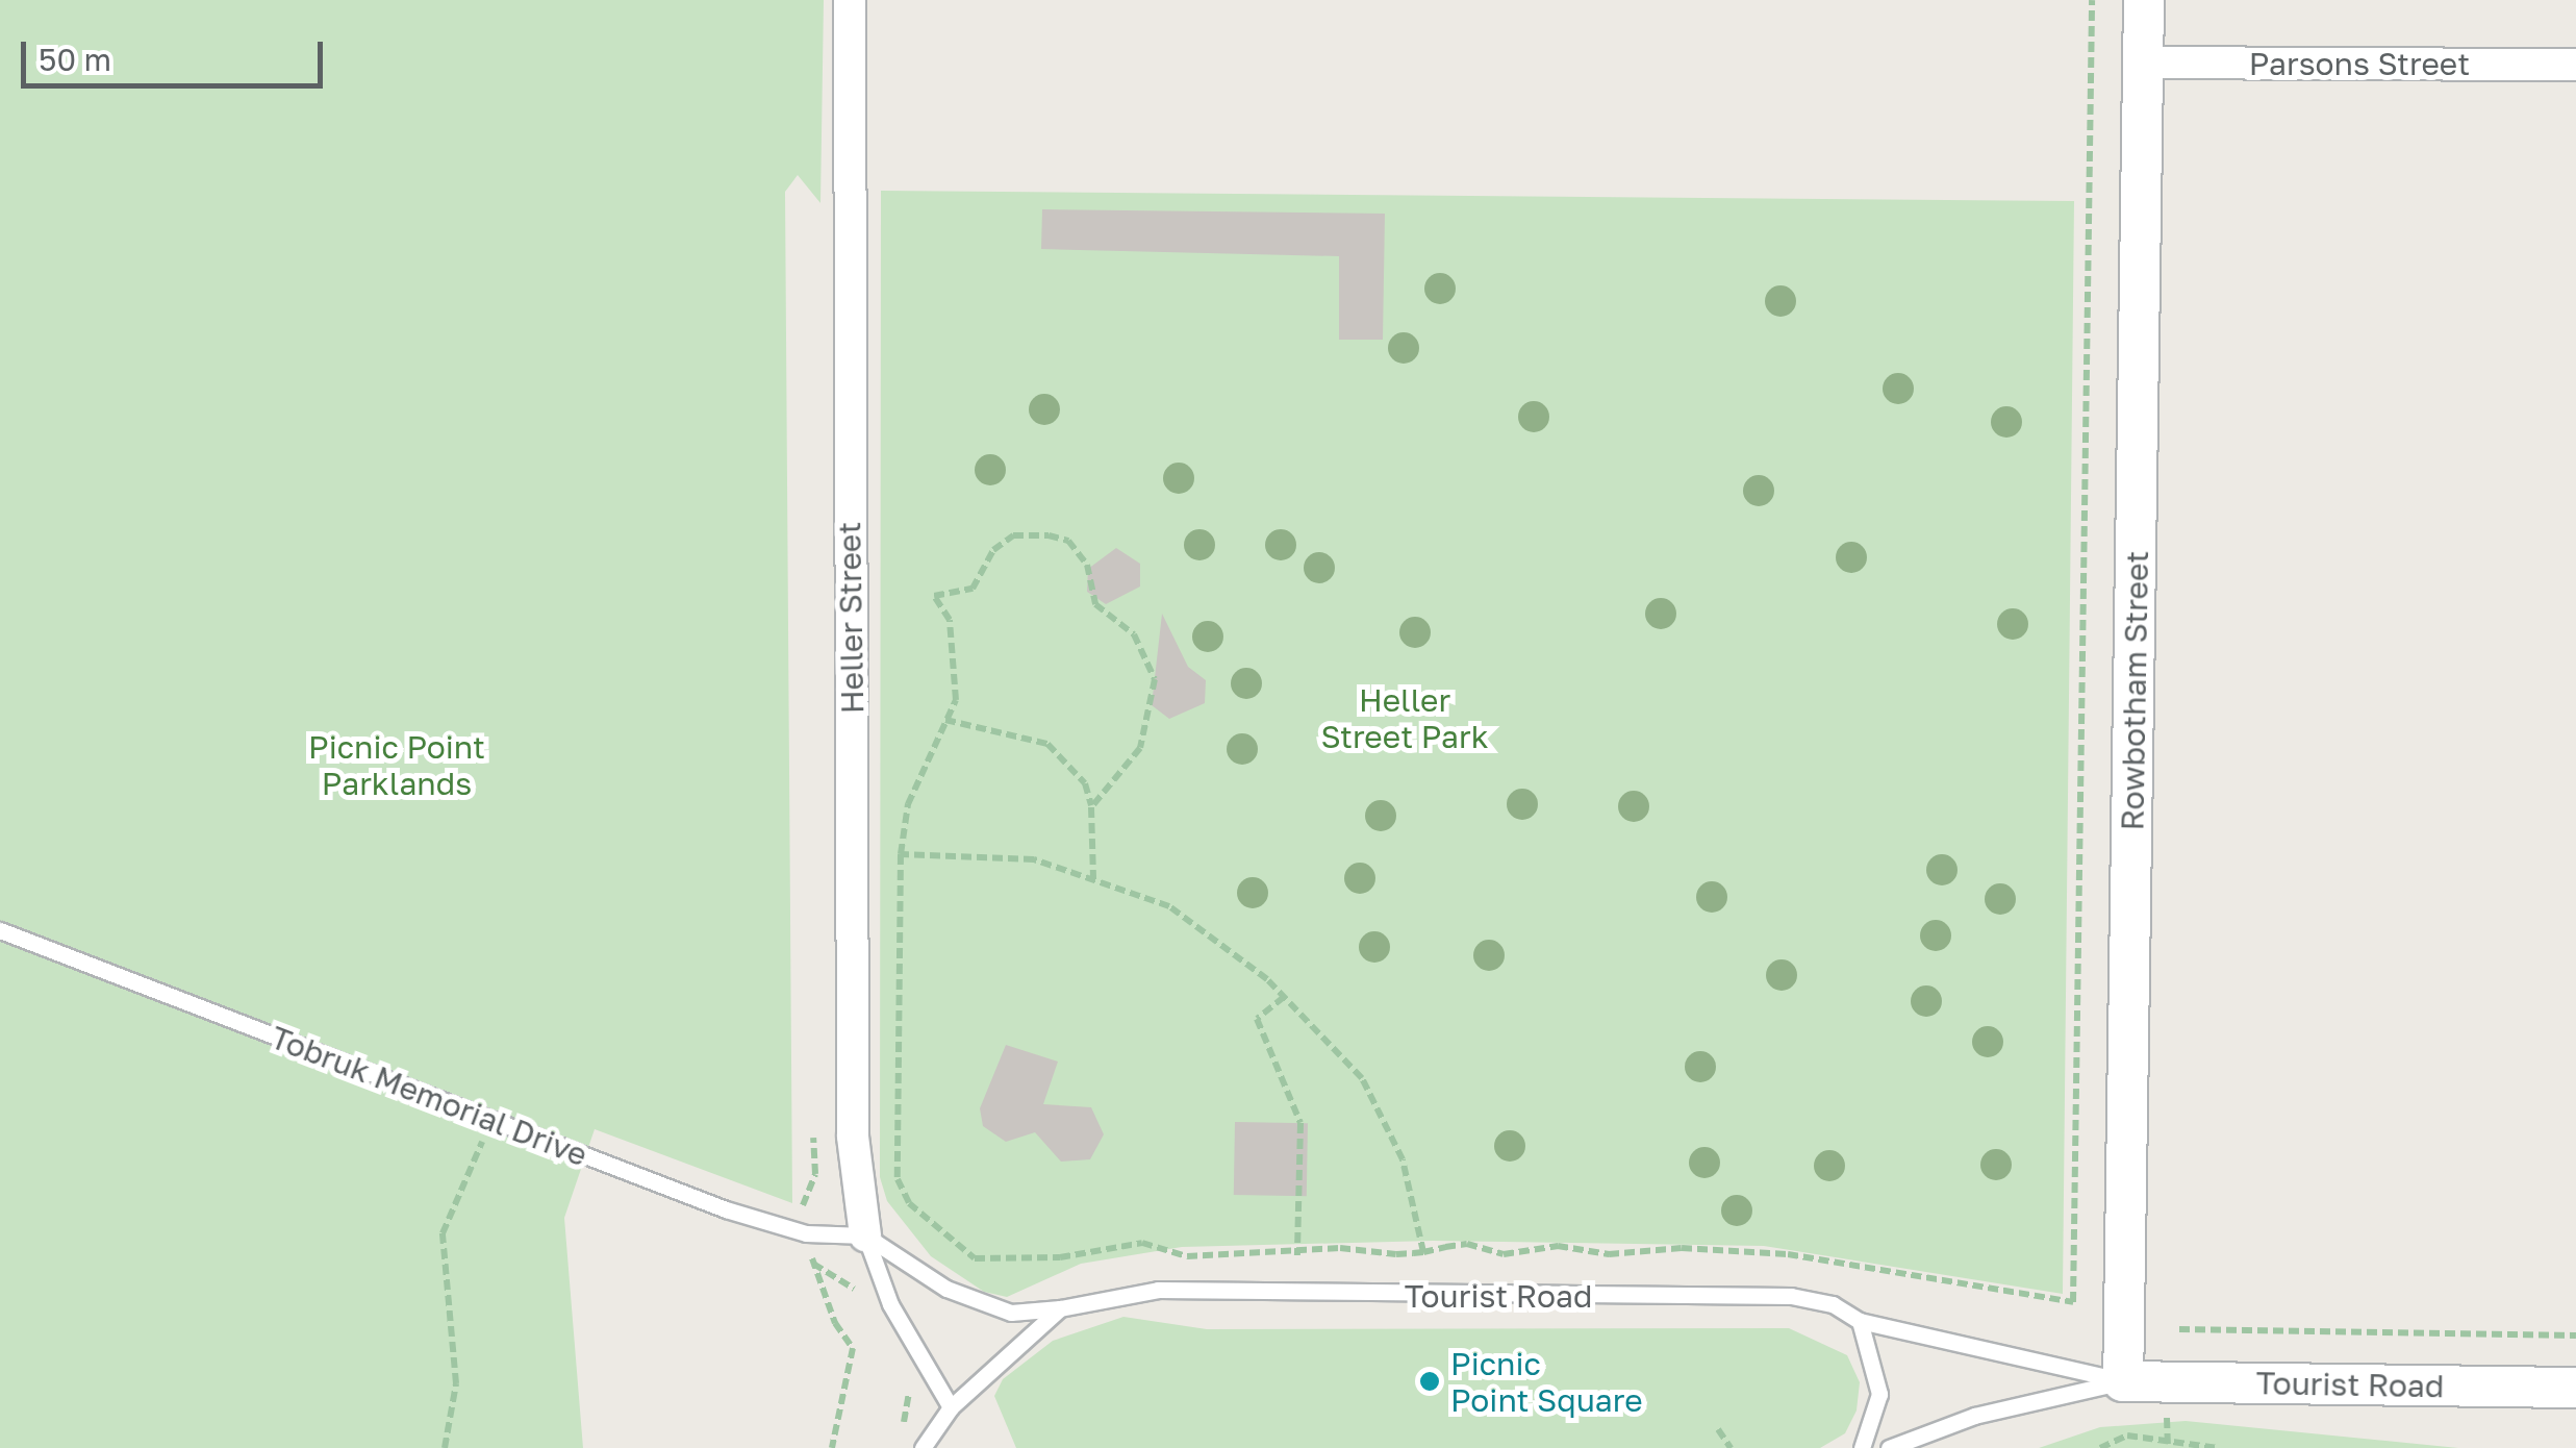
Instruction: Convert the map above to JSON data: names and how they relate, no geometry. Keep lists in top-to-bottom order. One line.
{"streets":{"street":["Parsons Street","Heller Street","Rowbotham Street","Tourist Road"],"lane":["Tobruk Memorial Drive"]},"crossings":[["Parsons Street","Rowbotham Street"],["Heller Street","Tobruk Memorial Drive"],["Rowbotham Street","Tourist Road"]],"parks":["Heller Street Park","Picnic Point Parklands"],"places":["Picnic Point Square"],"scale_bar":"50 m"}
